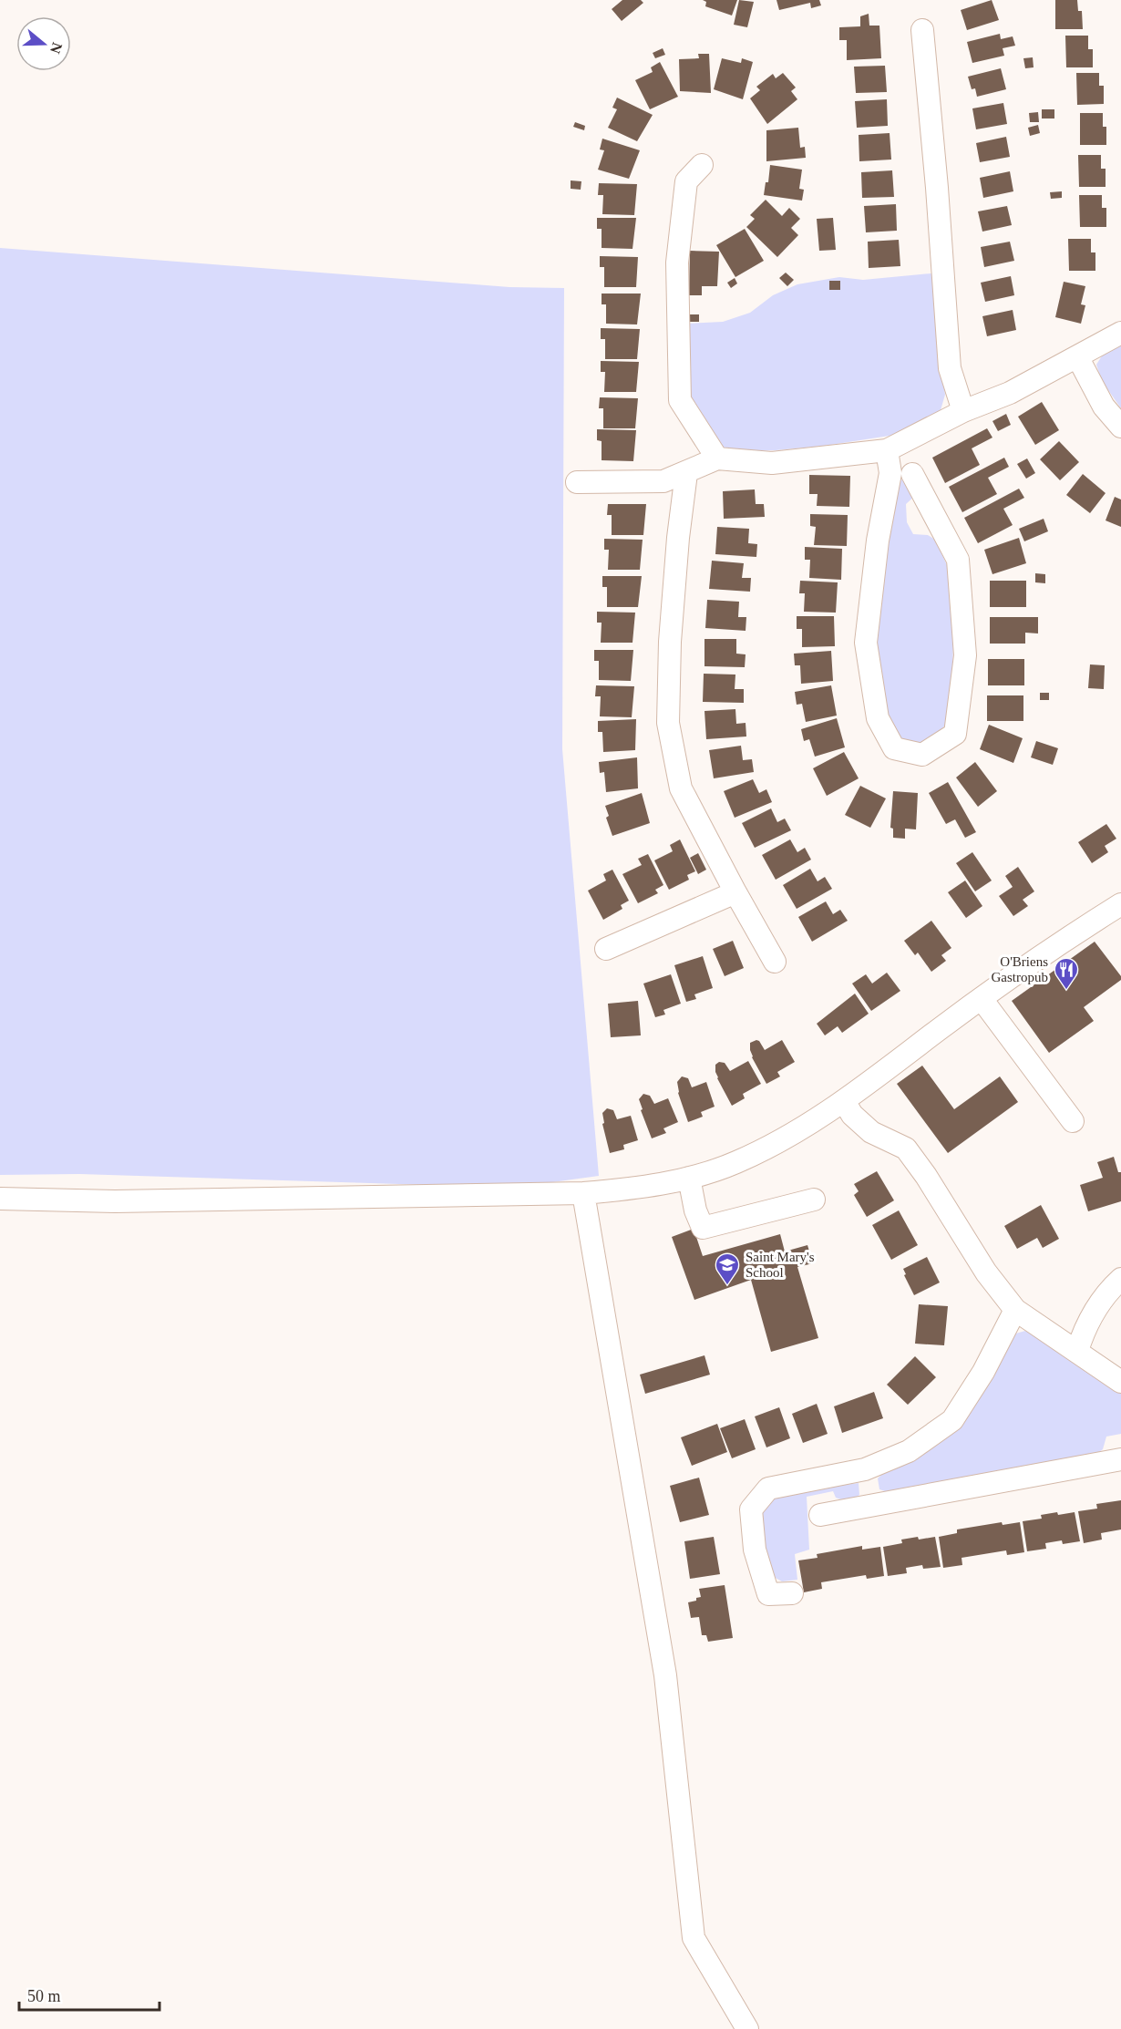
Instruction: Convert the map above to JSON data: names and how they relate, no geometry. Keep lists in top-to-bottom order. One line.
{"places":{"restaurant":["O'Briens Gastropub"],"school or university":["Saint Mary's School"]},"scale_bar":"50 m","north":"right"}
